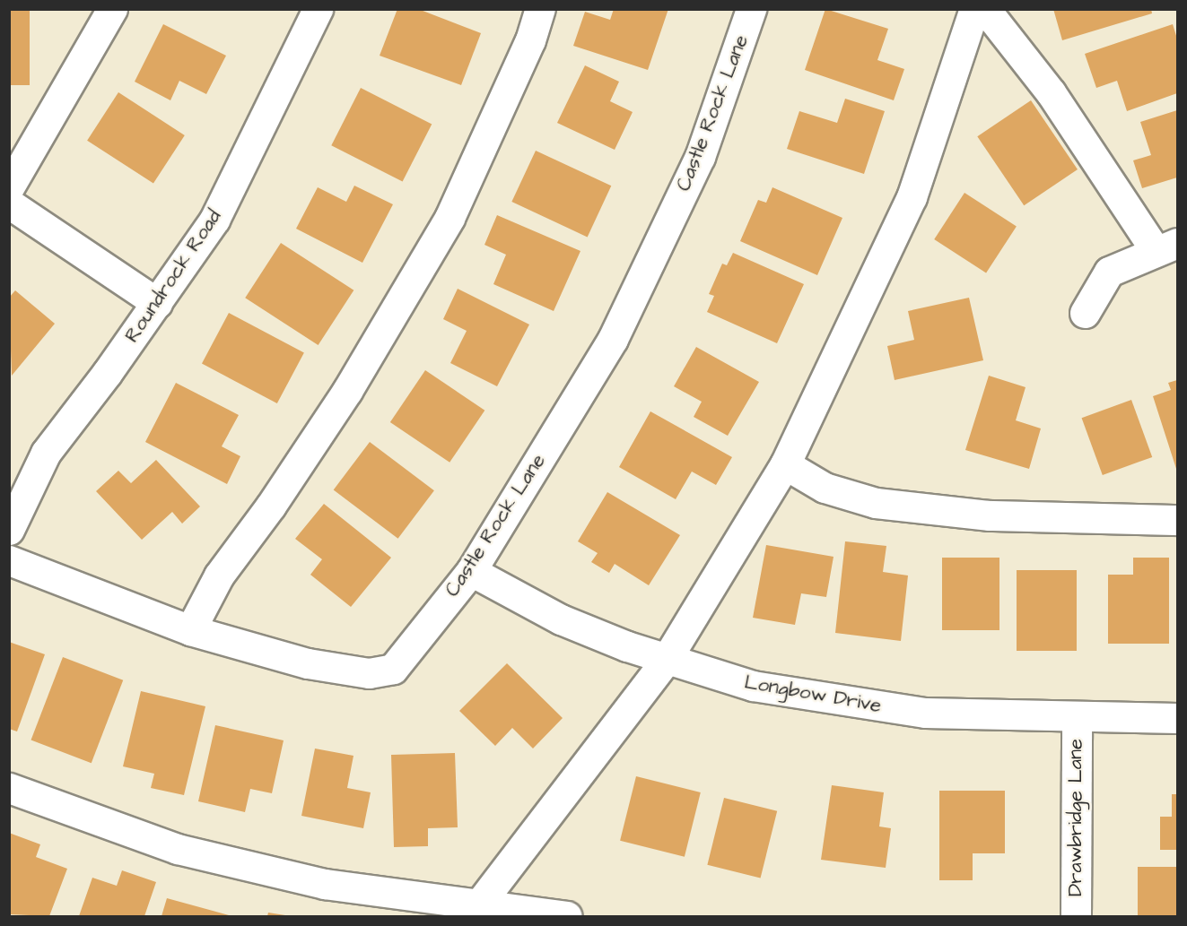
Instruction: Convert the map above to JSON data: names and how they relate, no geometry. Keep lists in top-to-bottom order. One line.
{"streets":{"street":["Castle Rock Lane","Roundrock Road","Longbow Drive","Drawbridge Lane"]},"crossings":[["Castle Rock Lane","Longbow Drive"],["Longbow Drive","Drawbridge Lane"]]}
